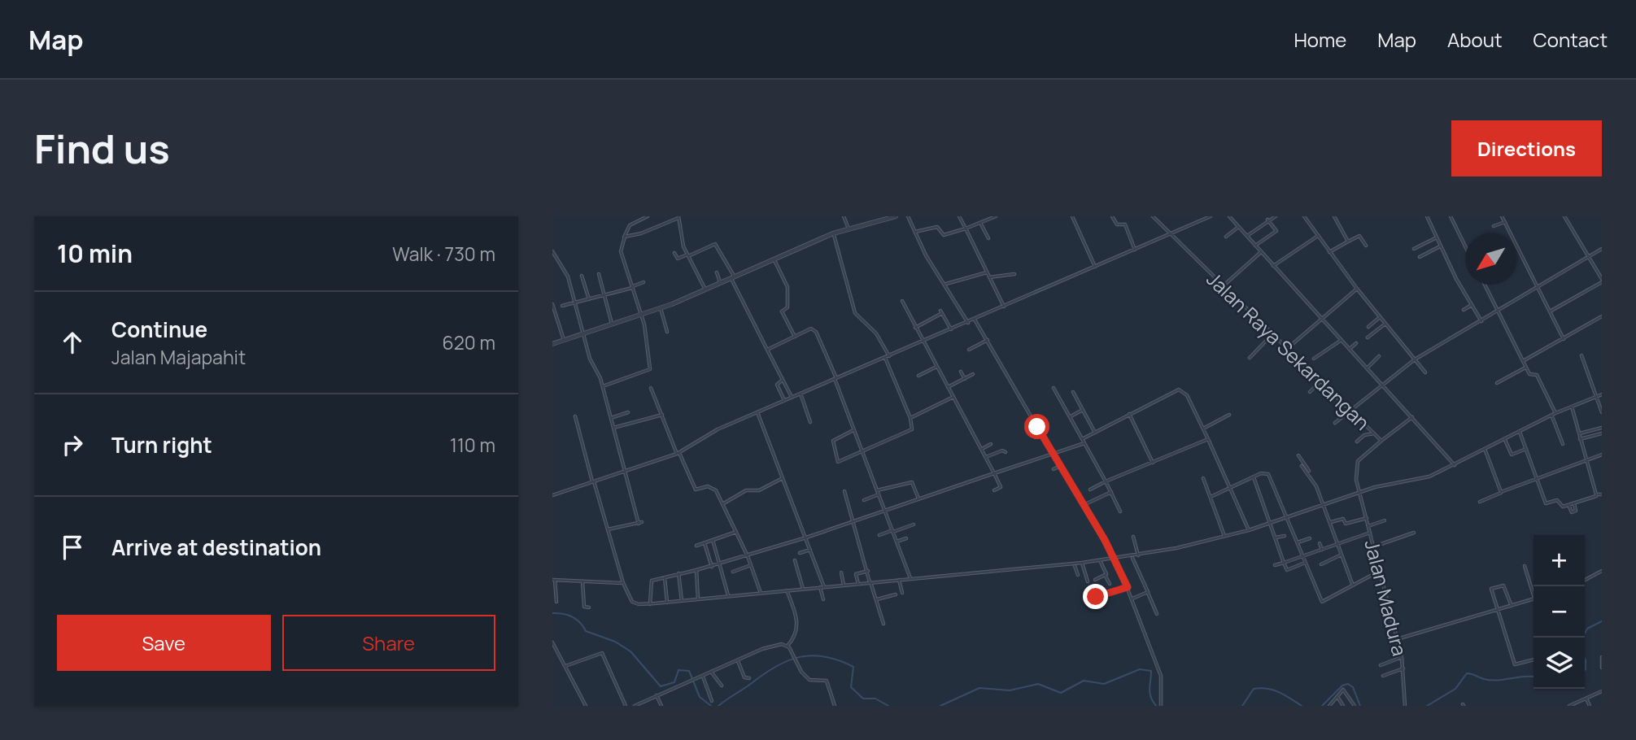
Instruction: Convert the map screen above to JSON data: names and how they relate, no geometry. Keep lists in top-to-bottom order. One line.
{"streets":{"street":["Jalan Raya Sekardangan","Jalan Madura"]},"crossings":[["Jalan Raya Sekardangan","Jalan Madura"]],"north":"bottom left","page":{"header":"Map","nav":["Home","Map","About","Contact"],"buttons":["Directions",["Save","Share"]],"title":"Find us","heading":["10 min","Walk · 730 m"],"list":[["Continue","Jalan Majapahit","620 m"],["Turn right","110 m"],"Arrive at destination"],"map_buttons":["+","−"]}}
